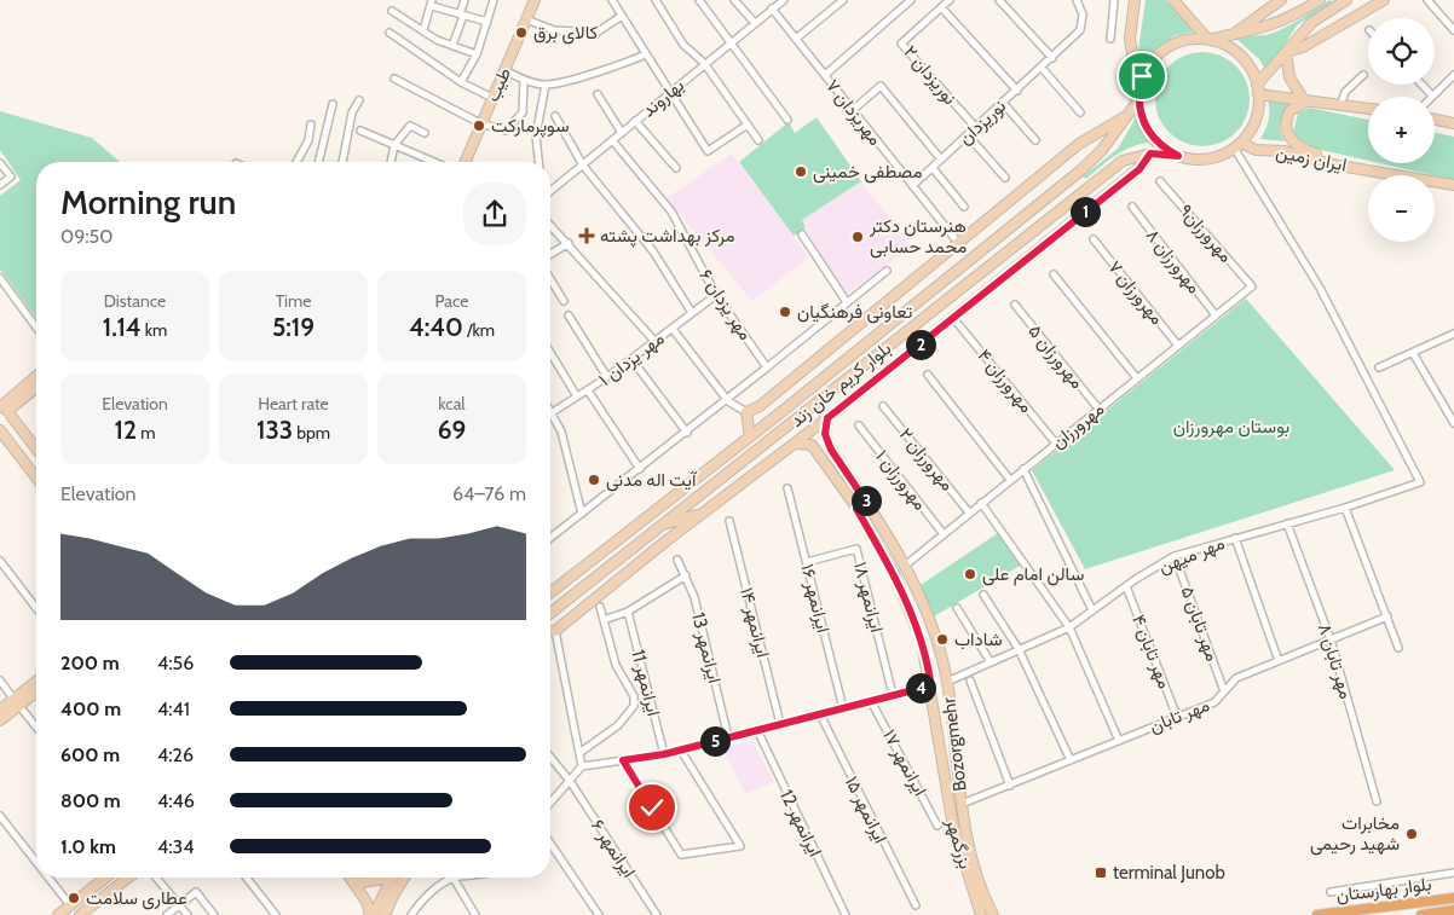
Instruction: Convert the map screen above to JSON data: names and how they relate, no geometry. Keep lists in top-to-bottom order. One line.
{"streets":{"main road":["طیب","ایران زمین","بلوار کریم خان زند","Bozorgmehr","بزرگمهر","بلوار بهارستان"],"street":["نوریزدان ۲","بهاروند","مهریزدان ۷","نوریزدان","مهرورزان۹","مهرورزان ۸","مهرورزان ۷","مهر یزدان ۶","مهرورزان ۵","مهر یزدان ۱","مهرورزان ۴","مهرورزان","مهرورزان ۲","مهرورزان ۱","مهر میهن","ایرانمهر ۱۸","ایرانمهر ۱۶","ایرانمهر ۱۴","مهر تابان ۵","ایرانمهر 13","مهر تابان ۴","مهر تابان ۸","ایرانمهر 11","مهر تابان","ایرانمهر ۱۷","ایرانمهر ۱۵","ایرانمهر 12","ایرانمهر ۶"]},"crossings":[["نوریزدان ۲","نوریزدان"],["بهاروند","مهریزدان ۷"],["بهاروند","مهر یزدان ۶"],["مهریزدان ۷","نوریزدان"],["ایران زمین","بلوار کریم خان زند"],["ایران زمین","مهر میهن"],["مهرورزان۹","مهرورزان"],["مهرورزان ۸","مهرورزان"],["مهرورزان ۷","مهرورزان"],["مهر یزدان ۶","مهر یزدان ۱"],["مهرورزان ۵","مهرورزان"],["مهرورزان ۴","مهرورزان"],["بلوار کریم خان زند","مهر میهن"],["مهرورزان","مهرورزان ۲"],["مهرورزان","مهرورزان ۱"],["مهرورزان","Bozorgmehr"],["مهر میهن","مهر تابان ۵"],["مهر میهن","مهر تابان ۴"],["مهر میهن","مهر تابان ۸"],["مهر میهن","Bozorgmehr"],["ایرانمهر ۱۸","ایرانمهر ۱۶"],["مهر تابان ۵","مهر تابان"],["مهر تابان ۴","مهر تابان"],["مهر تابان ۸","مهر تابان"],["مهر تابان","Bozorgmehr"],["Bozorgmehr","بزرگمهر"]],"parks":["بوستان مهرورزان"],"places":{"other":["کالای برق","سوپرمارکت","مصطفی خمینی","هنرستان دکتر محمد حسابی","تعاونی فرهنگیان","آیت اله مدنی","سالن امام علی","شاداب","مخابرات شهید رحیمی","عطاری سلامت"],"health":["مرکز بهداشت پشته"],"transit":["terminal Junob"]},"page":{"map_buttons":["+","−"],"heading":["Morning run","09:50"],"pins":["1","2","3","4","5"],"stats":[["Distance","1.14 km"],["Time","5:19"],["Pace","4:40 /km"],["Elevation","12 m"],["Heart rate","133 bpm"],["kcal","69"]],"chart":["Elevation","64–76 m"],"list":[{"name":"200 m","note":"4:56"},{"name":"400 m","note":"4:41"},{"name":"600 m","note":"4:26"},{"name":"800 m","note":"4:46"},{"name":"1.0 km","note":"4:34"}]}}
